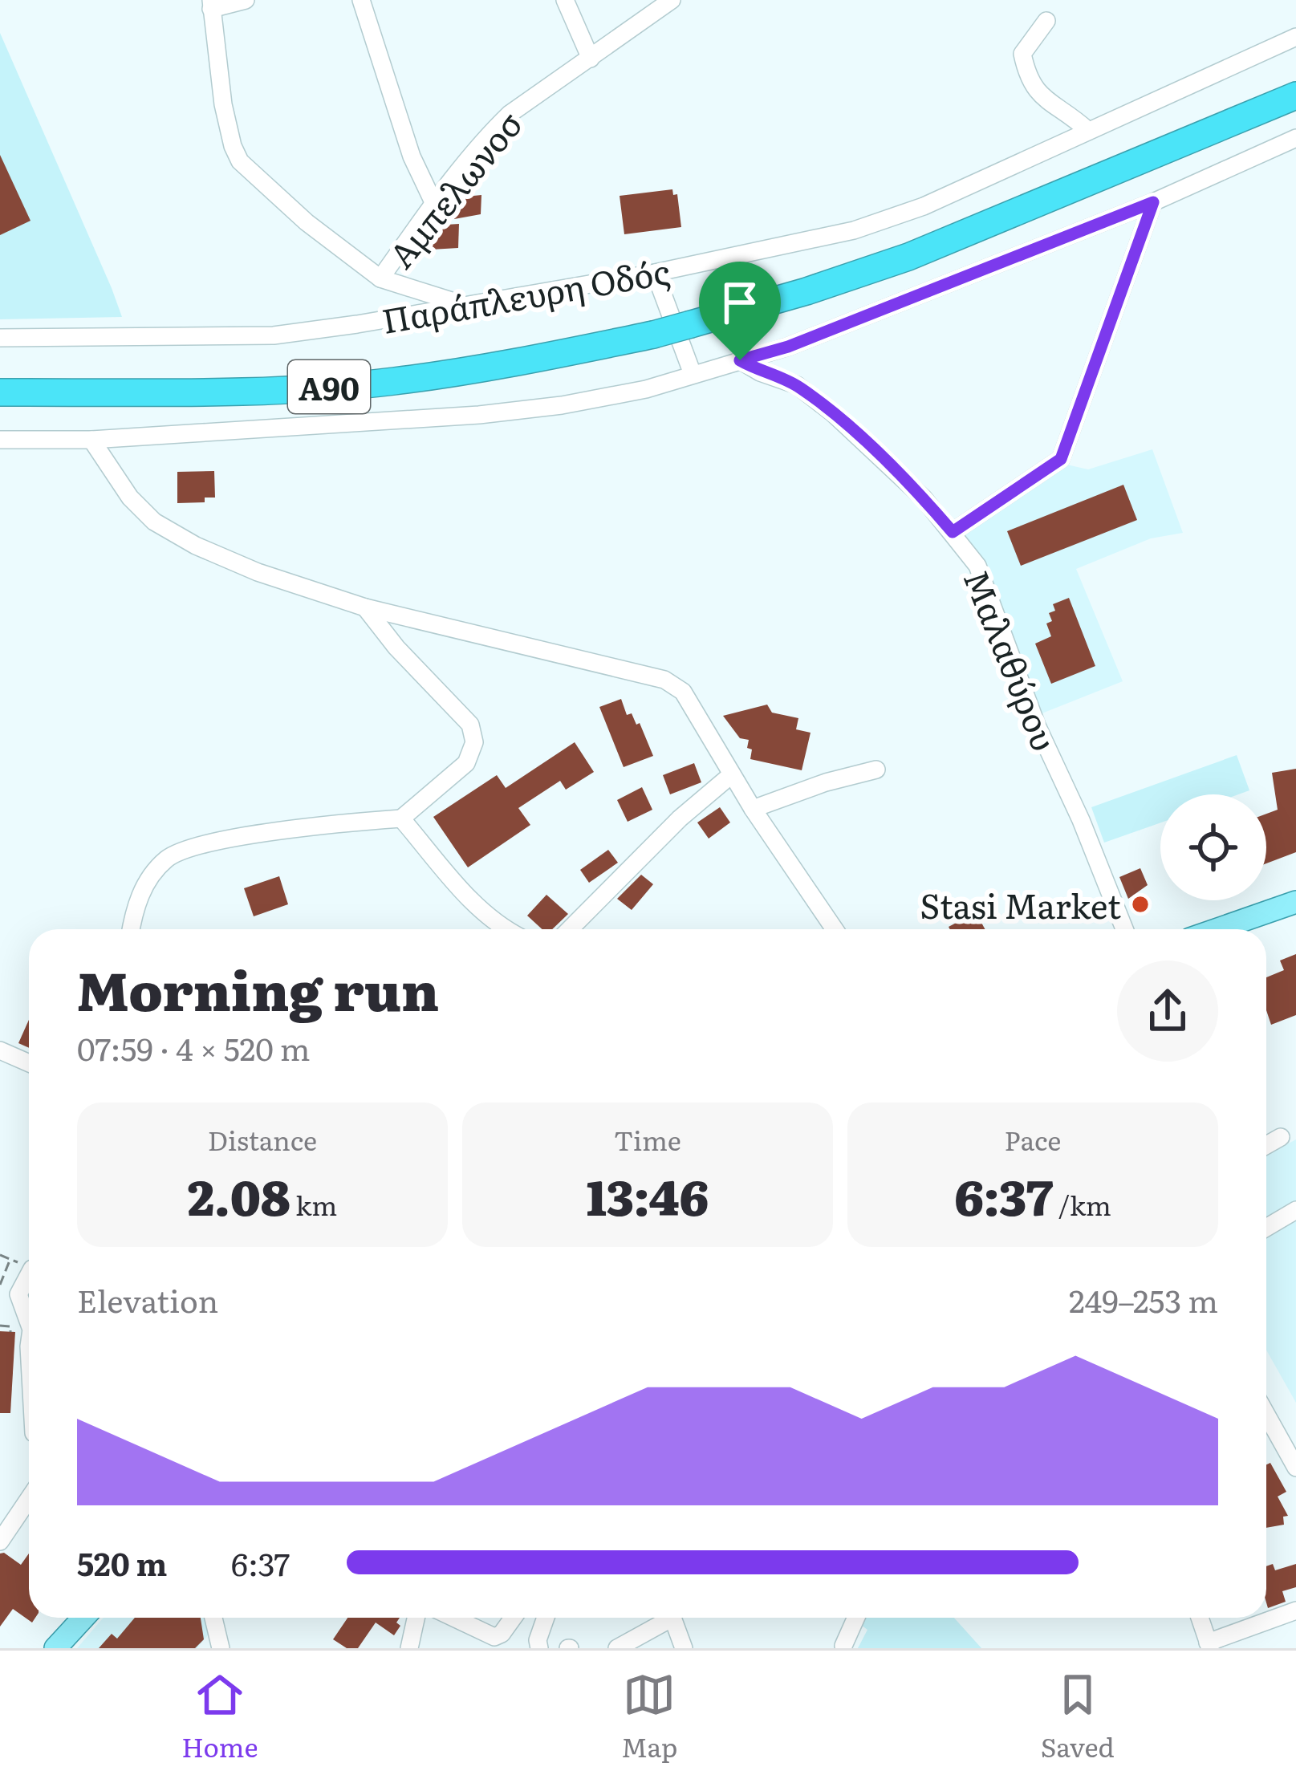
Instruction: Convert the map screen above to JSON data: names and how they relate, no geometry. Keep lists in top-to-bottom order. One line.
{"streets":{"highway":["Α90"],"street":["Αμπελωνοσ","Παράπλευρη Οδός","Μαλαθύρου"]},"places":["Stasi Market"],"page":{"heading":["Morning run","07:59 · 4 × 520 m"],"stats":[["Distance","2.08 km"],["Time","13:46"],["Pace","6:37 /km"]],"chart":["Elevation","249–253 m"],"list":[{"name":"520 m","note":"6:37"}],"tabs":["Home","Map","Saved"]}}
